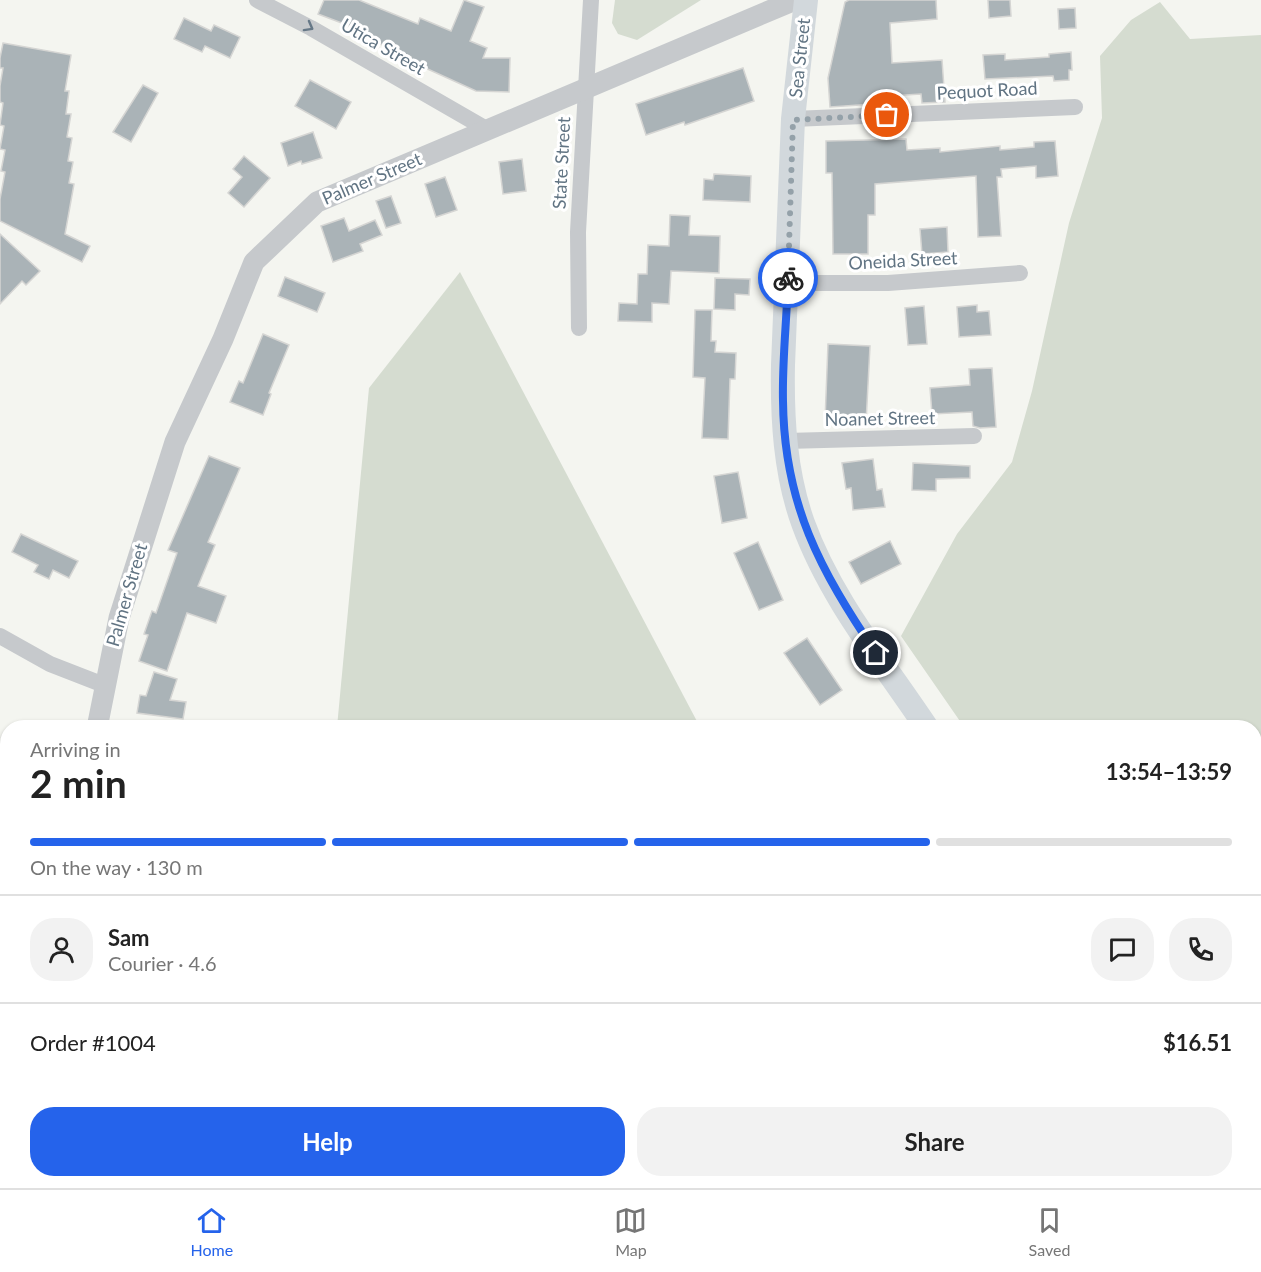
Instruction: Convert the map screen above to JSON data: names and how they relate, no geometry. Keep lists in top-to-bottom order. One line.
{"streets":{"main road":["Sea Street"],"street":["Utica Street","Pequot Road","State Street","Palmer Street","Oneida Street","Noanet Street"]},"crossings":[["Utica Street","Palmer Street"],["Sea Street","Pequot Road"],["Sea Street","Oneida Street"],["Sea Street","Noanet Street"],["State Street","Palmer Street"]],"one_way":["Utica Street"],"page":{"heading":["2 min","Arriving in","13:54–13:59"],"panel":["Sam","Courier · 4.6","Order #1004","$16.51"],"bar":"On the way · 130 m","buttons":["Help","Share"],"tabs":["Home","Map","Saved"]}}
